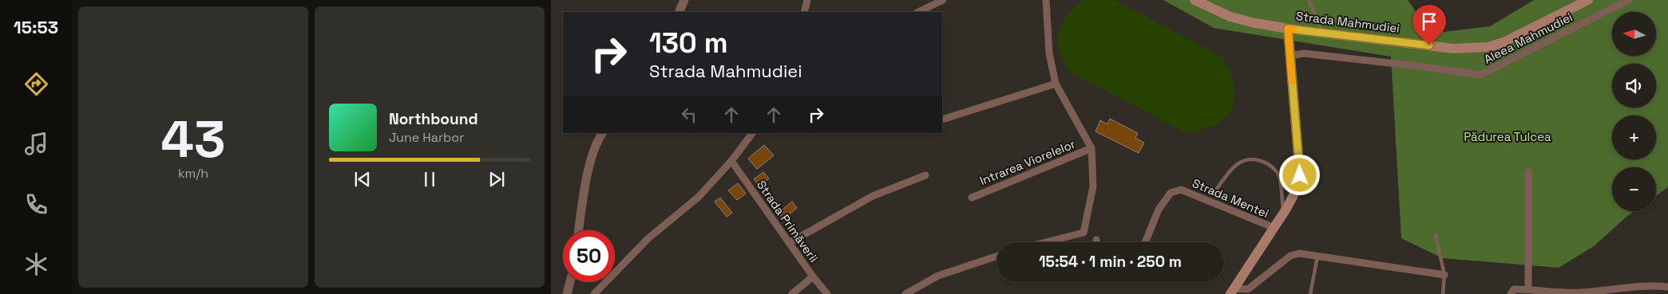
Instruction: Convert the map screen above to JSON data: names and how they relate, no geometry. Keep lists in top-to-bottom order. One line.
{"streets":{"main road":["Strada Mahmudiei"],"street":["Aleea Mahmudiei","Intrarea Viorelelor","Strada Mentei","Strada Primăverii"]},"parks":["Pădurea Tulcea"],"north":"left","page":{"tabs":"15:53","tile":["43","km/h"],"map_buttons":["+","−"],"turn":["130 m","Strada Mahmudiei"],"song":["Northbound","June Harbor"],"limit":"50","trip":"15:54 · 1 min · 250 m"}}
